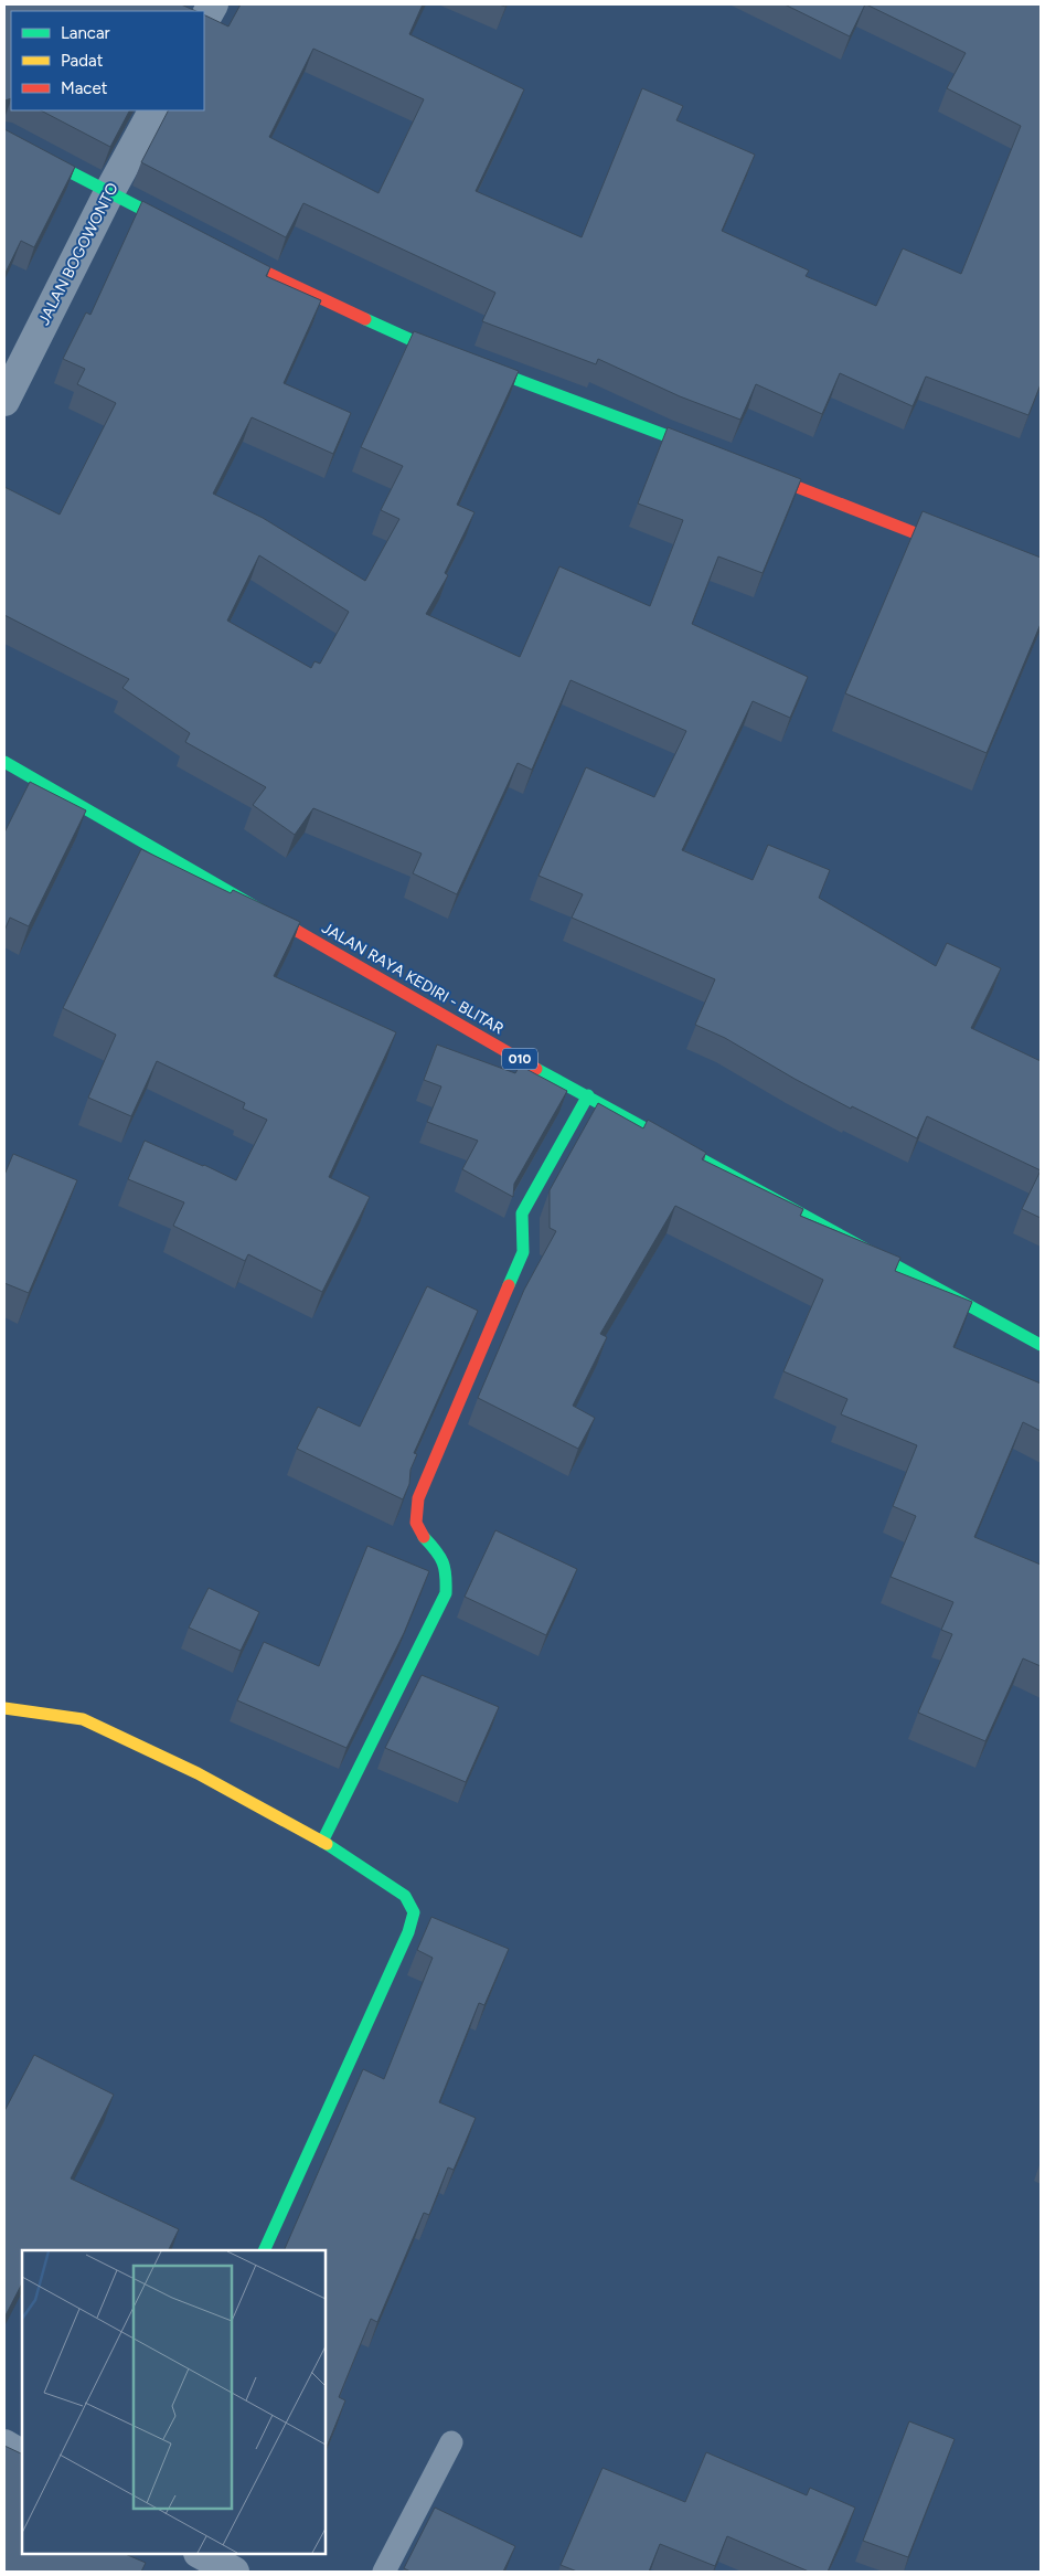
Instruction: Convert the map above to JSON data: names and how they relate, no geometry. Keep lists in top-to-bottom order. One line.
{"streets":{"street":["JALAN BOGOWONTO","JALAN RAYA KEDIRI - BLITAR","010"]},"legend":["Lancar","Padat","Macet"]}
